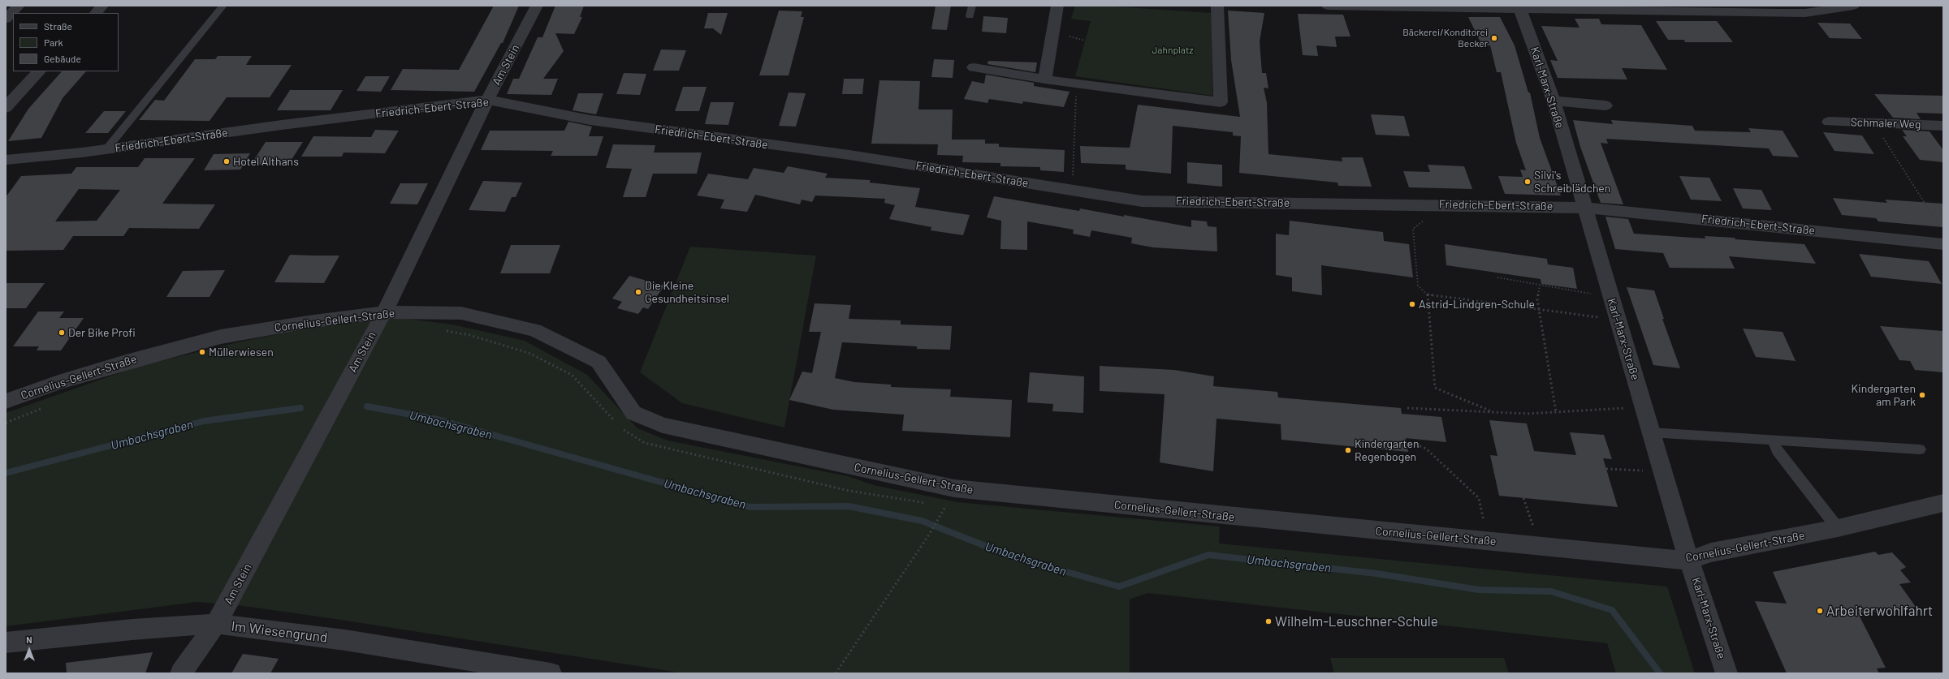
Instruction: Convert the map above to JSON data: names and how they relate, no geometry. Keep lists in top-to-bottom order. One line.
{"streets":{"street":["Am Stein","Karl-Marx-Straße","Friedrich-Ebert-Straße","Schmaler Weg","Cornelius-Gellert-Straße","Im Wiesengrund"]},"crossings":[["Am Stein","Friedrich-Ebert-Straße"],["Am Stein","Cornelius-Gellert-Straße"],["Am Stein","Im Wiesengrund"],["Karl-Marx-Straße","Friedrich-Ebert-Straße"],["Karl-Marx-Straße","Cornelius-Gellert-Straße"]],"water":["Umbachsgraben"],"parks":["Jahnplatz"],"places":["Bäckerei/Konditorei Becker","Hotel Althans","Silvi's Schreiblädchen","Die Kleine Gesundheitsinsel","Astrid-Lindgren-Schule","Der Bike Profi","Müllerwiesen","Kindergarten am Park","Kindergarten Regenbogen","Arbeiterwohlfahrt","Wilhelm-Leuschner-Schule"],"legend":["Straße","Park","Gebäude"],"north":"top"}
